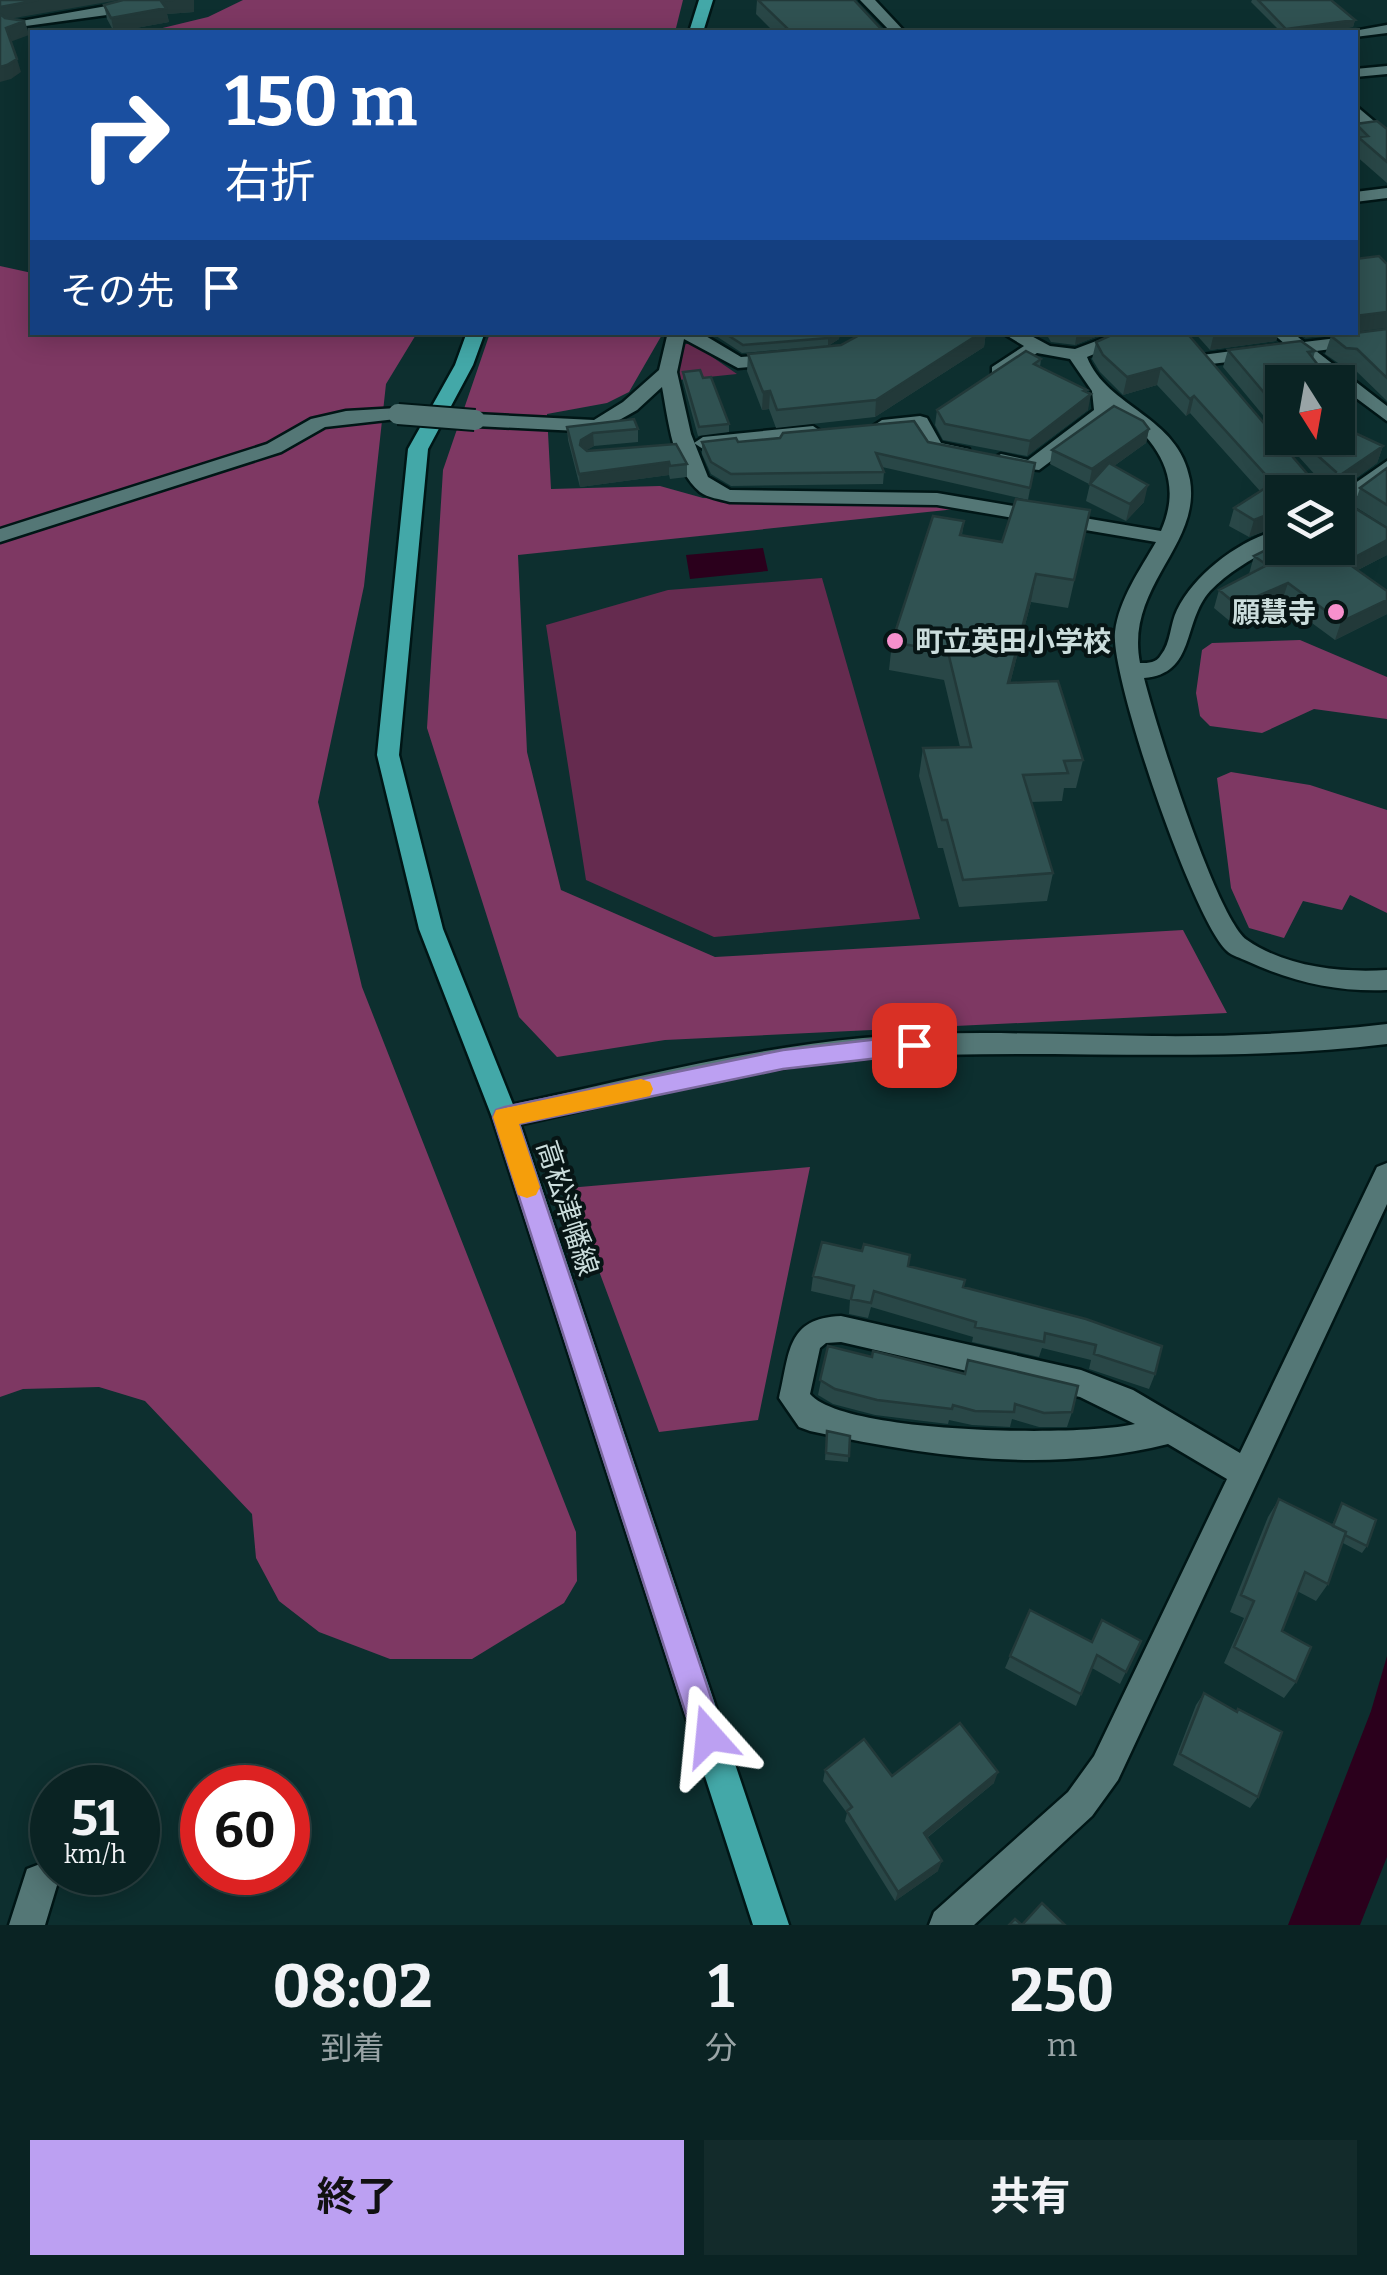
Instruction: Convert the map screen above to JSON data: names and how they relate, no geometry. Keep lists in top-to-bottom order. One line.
{"streets":{"main road":["高松津幡線"]},"places":["願慧寺","町立英田小学校"],"north":"bottom","page":{"turn":["150 m","右折"],"then":"その先","speed":"51 km/h","limit":"60","eta":["08:02","到着","1","分","250","m"],"buttons":["終了","共有"]}}
